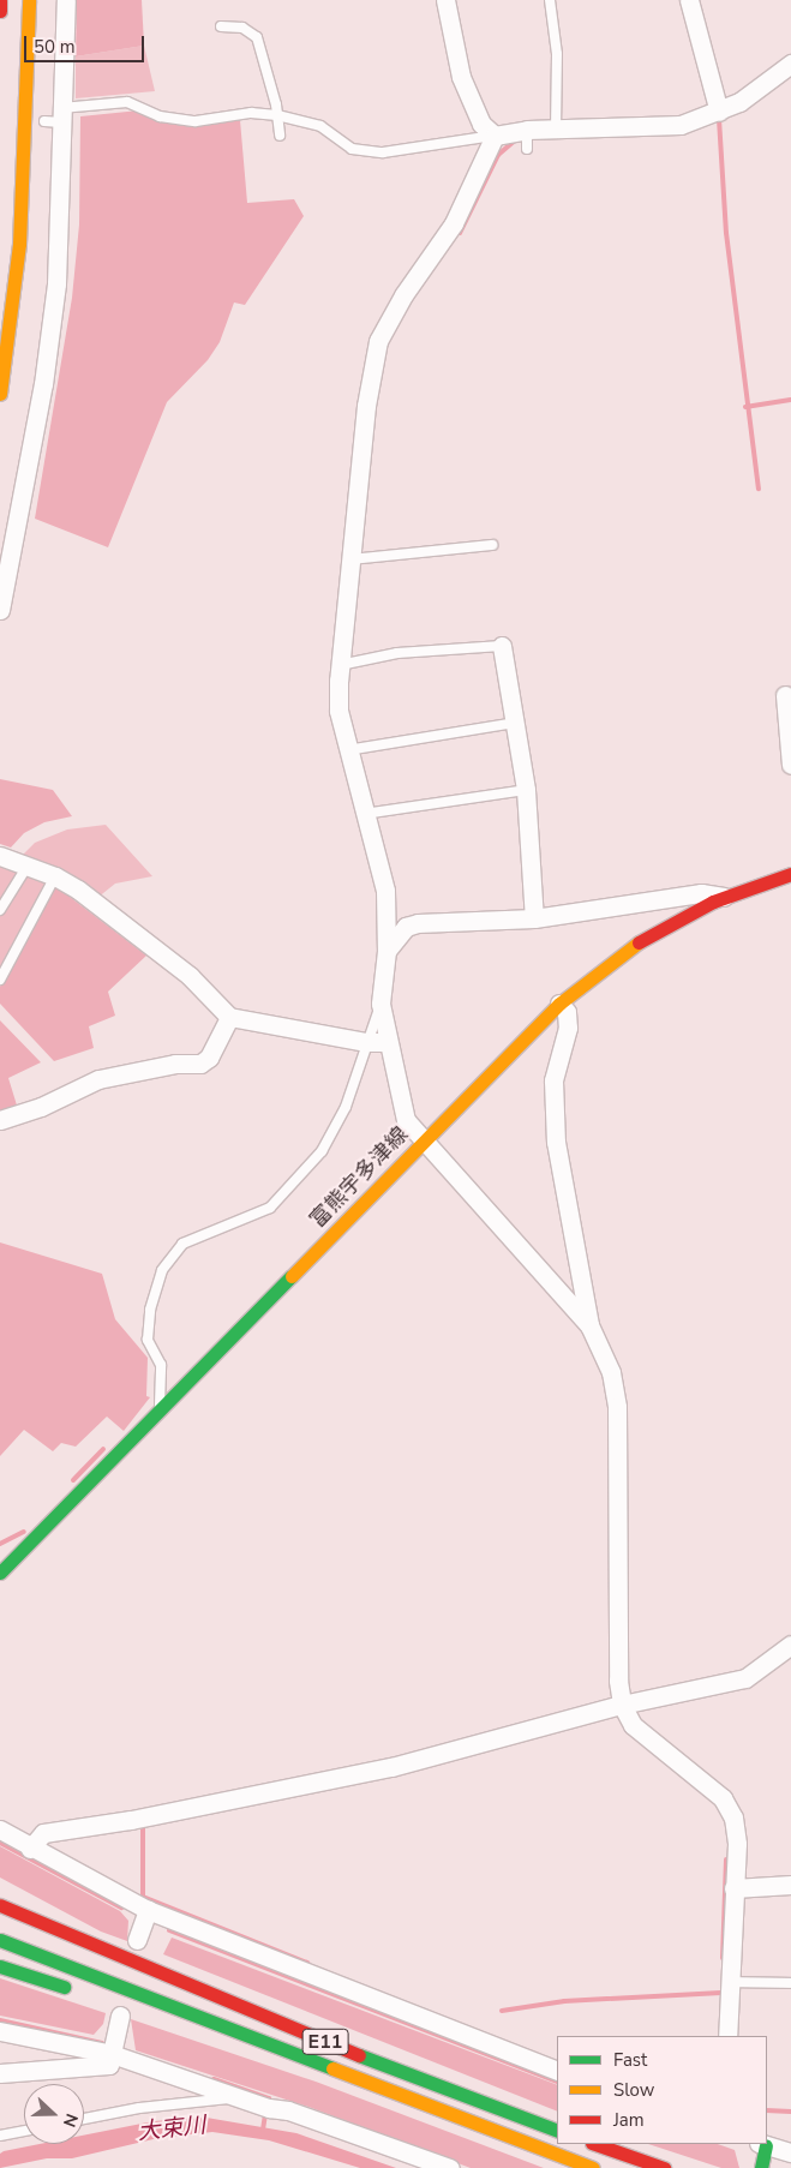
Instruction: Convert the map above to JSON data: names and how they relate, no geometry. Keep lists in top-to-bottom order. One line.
{"streets":{"main road":["富熊宇多津線","E11"]},"water":["大束川"],"legend":["Fast","Slow","Jam"],"scale_bar":"50 m","north":"right"}
